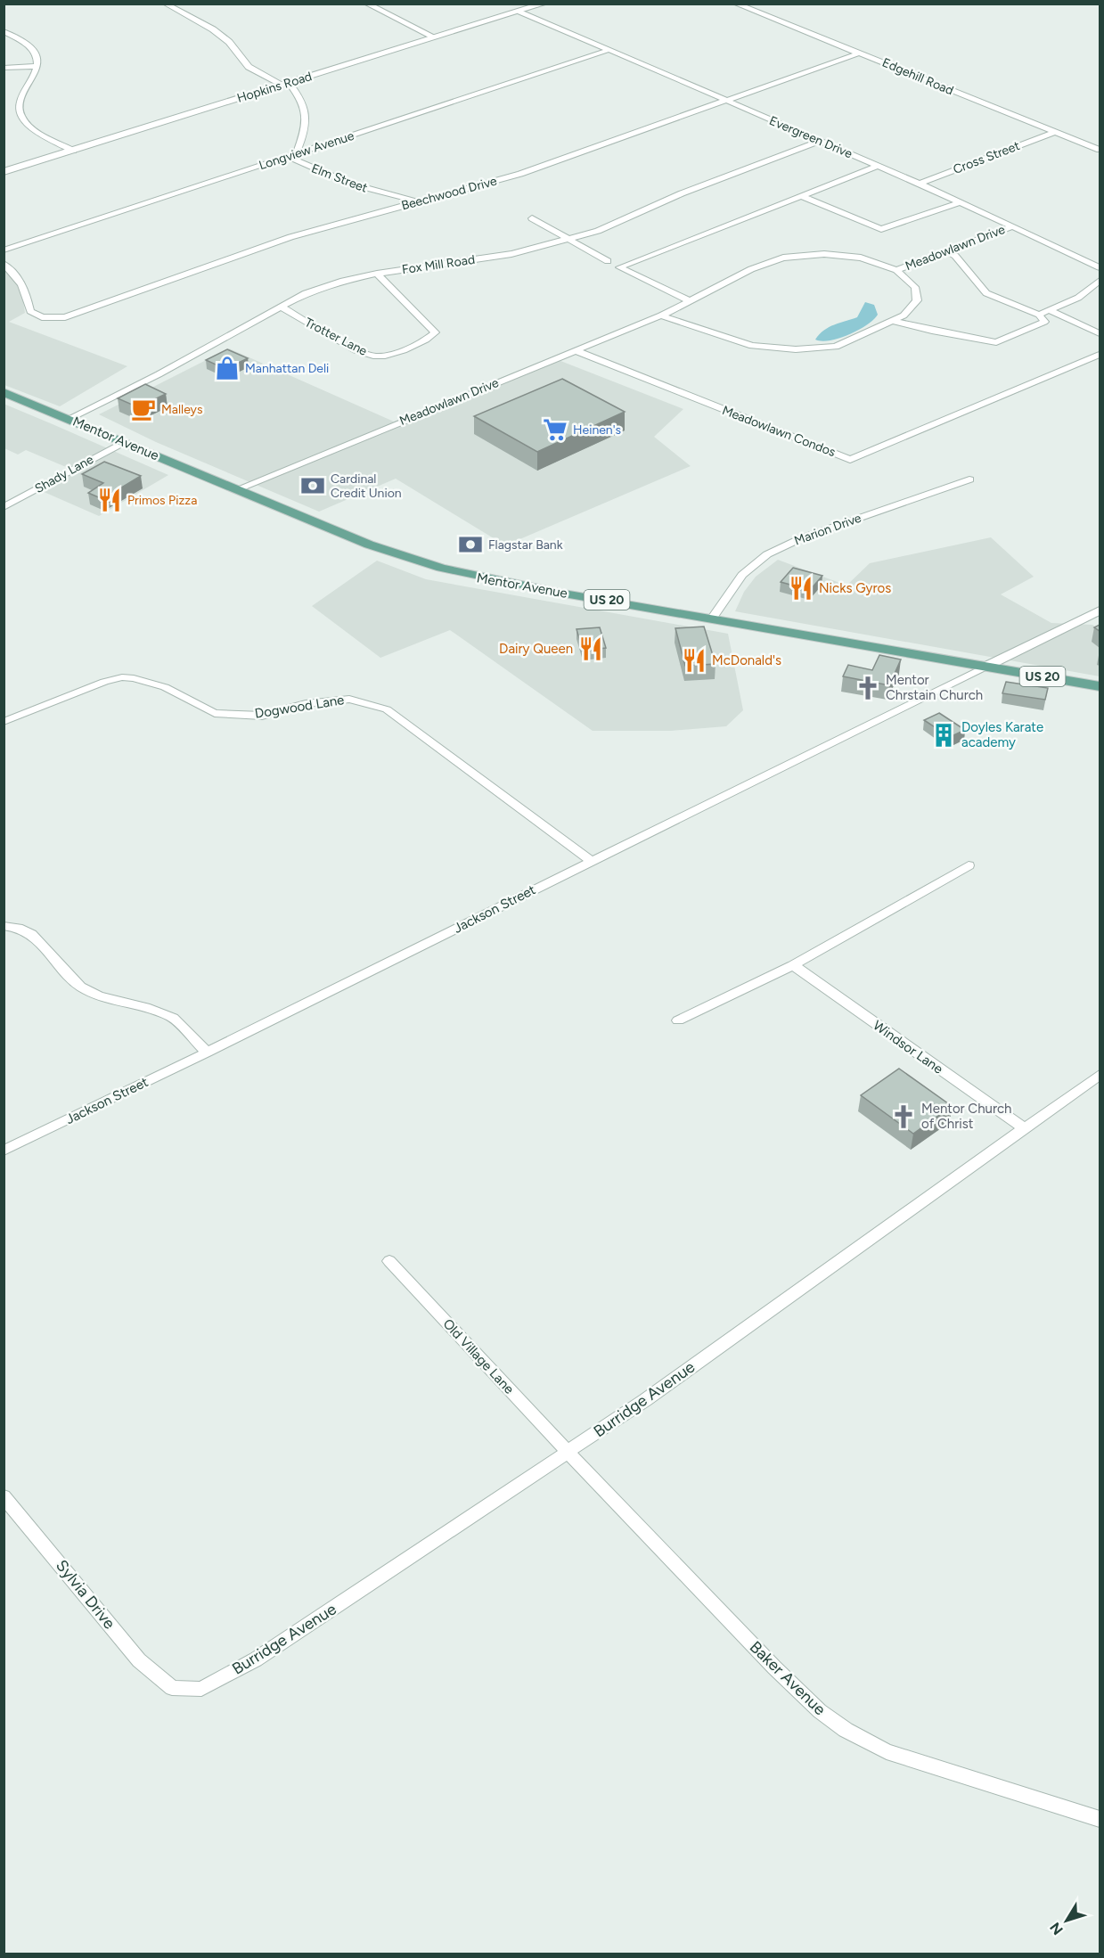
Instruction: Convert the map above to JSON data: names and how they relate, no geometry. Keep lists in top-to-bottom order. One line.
{"streets":{"main road":["Mentor Avenue","US 20"],"street":["Edgehill Road","Hopkins Road","Evergreen Drive","Longview Avenue","Cross Street","Elm Street","Beechwood Drive","Meadowlawn Drive","Fox Mill Road","Trotter Lane","Meadowlawn Condos","Shady Lane","Marion Drive","Dogwood Lane","Jackson Street","Windsor Lane","Old Village Lane","Burridge Avenue","Sylvia Drive","Baker Avenue"]},"crossings":[["Edgehill Road","Cross Street"],["Edgehill Road","Beechwood Drive"],["Hopkins Road","Evergreen Drive"],["Evergreen Drive","Longview Avenue"],["Evergreen Drive","Cross Street"],["Evergreen Drive","Beechwood Drive"],["Evergreen Drive","Meadowlawn Drive"],["Evergreen Drive","Fox Mill Road"],["Longview Avenue","Elm Street"],["Elm Street","Beechwood Drive"],["Meadowlawn Drive","Meadowlawn Condos"],["Meadowlawn Drive","Mentor Avenue"],["Fox Mill Road","Trotter Lane"],["Fox Mill Road","Mentor Avenue"],["Mentor Avenue","Shady Lane"],["Mentor Avenue","Marion Drive"],["Mentor Avenue","Jackson Street"],["Dogwood Lane","Jackson Street"],["Windsor Lane","Burridge Avenue"],["Old Village Lane","Burridge Avenue"],["Old Village Lane","Baker Avenue"],["Burridge Avenue","Sylvia Drive"],["Burridge Avenue","Baker Avenue"]],"places":{"shop":["Manhattan Deli"],"cafe":["Malleys"],"supermarket":["Heinen's"],"bank":["Cardinal Credit Union","Flagstar Bank"],"restaurant":["Primos Pizza","Nicks Gyros","Dairy Queen","McDonald's"],"church":["Mentor Chrstain Church","Mentor Church of Christ"],"building":["Doyles Karate academy"]},"north":"bottom left"}
